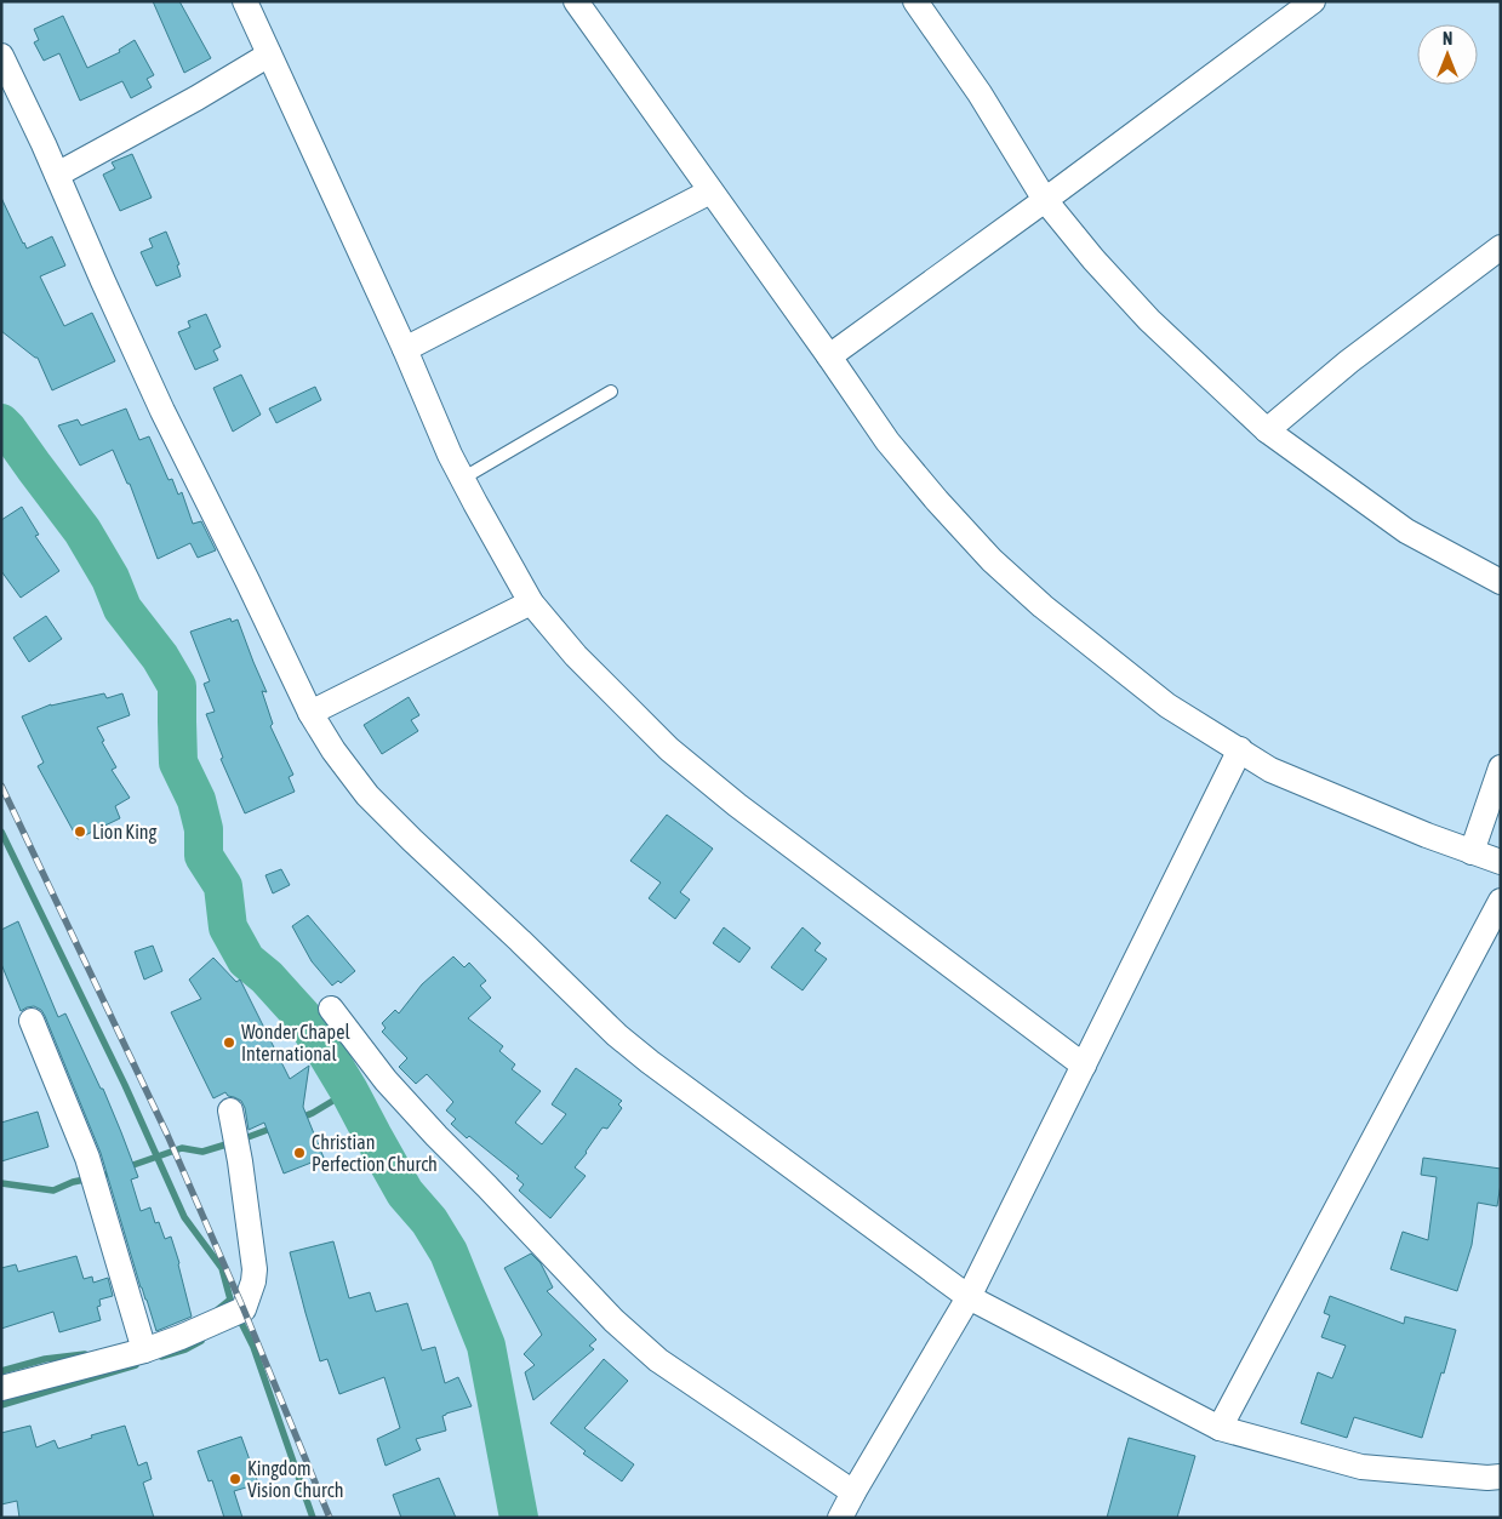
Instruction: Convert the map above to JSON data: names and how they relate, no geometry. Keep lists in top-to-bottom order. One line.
{"places":["Lion King","Wonder Chapel International","Christian Perfection Church","Kingdom Vision Church"],"north":"top"}
